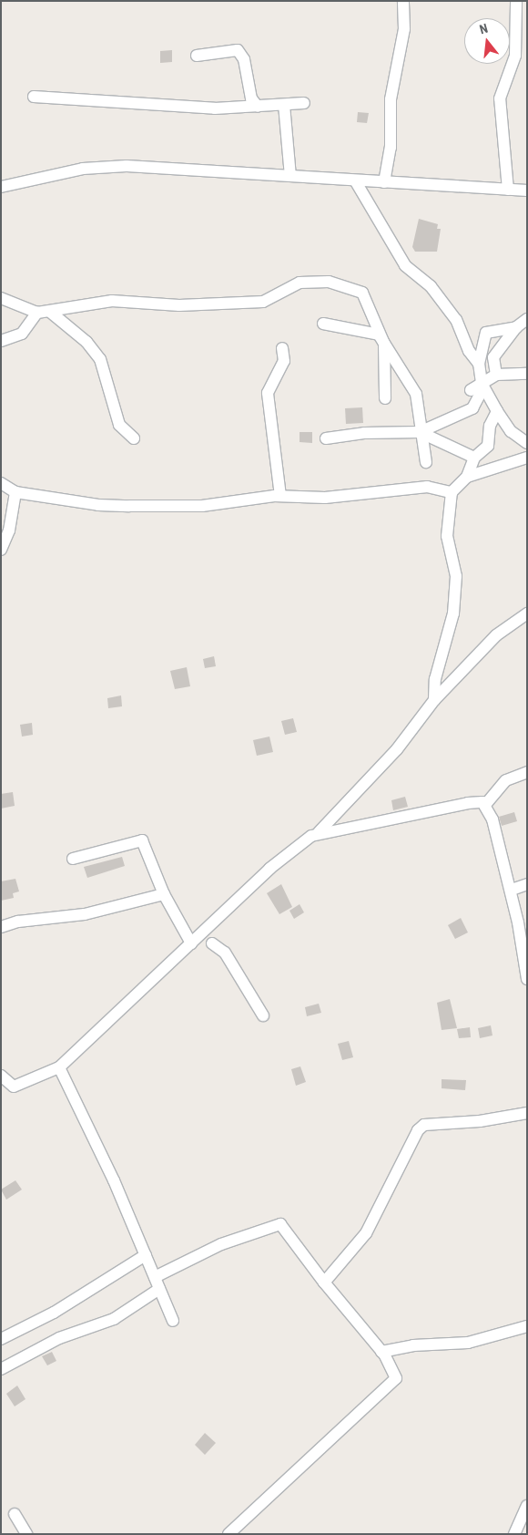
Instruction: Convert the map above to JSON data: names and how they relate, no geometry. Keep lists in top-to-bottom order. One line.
{"north":"top"}
